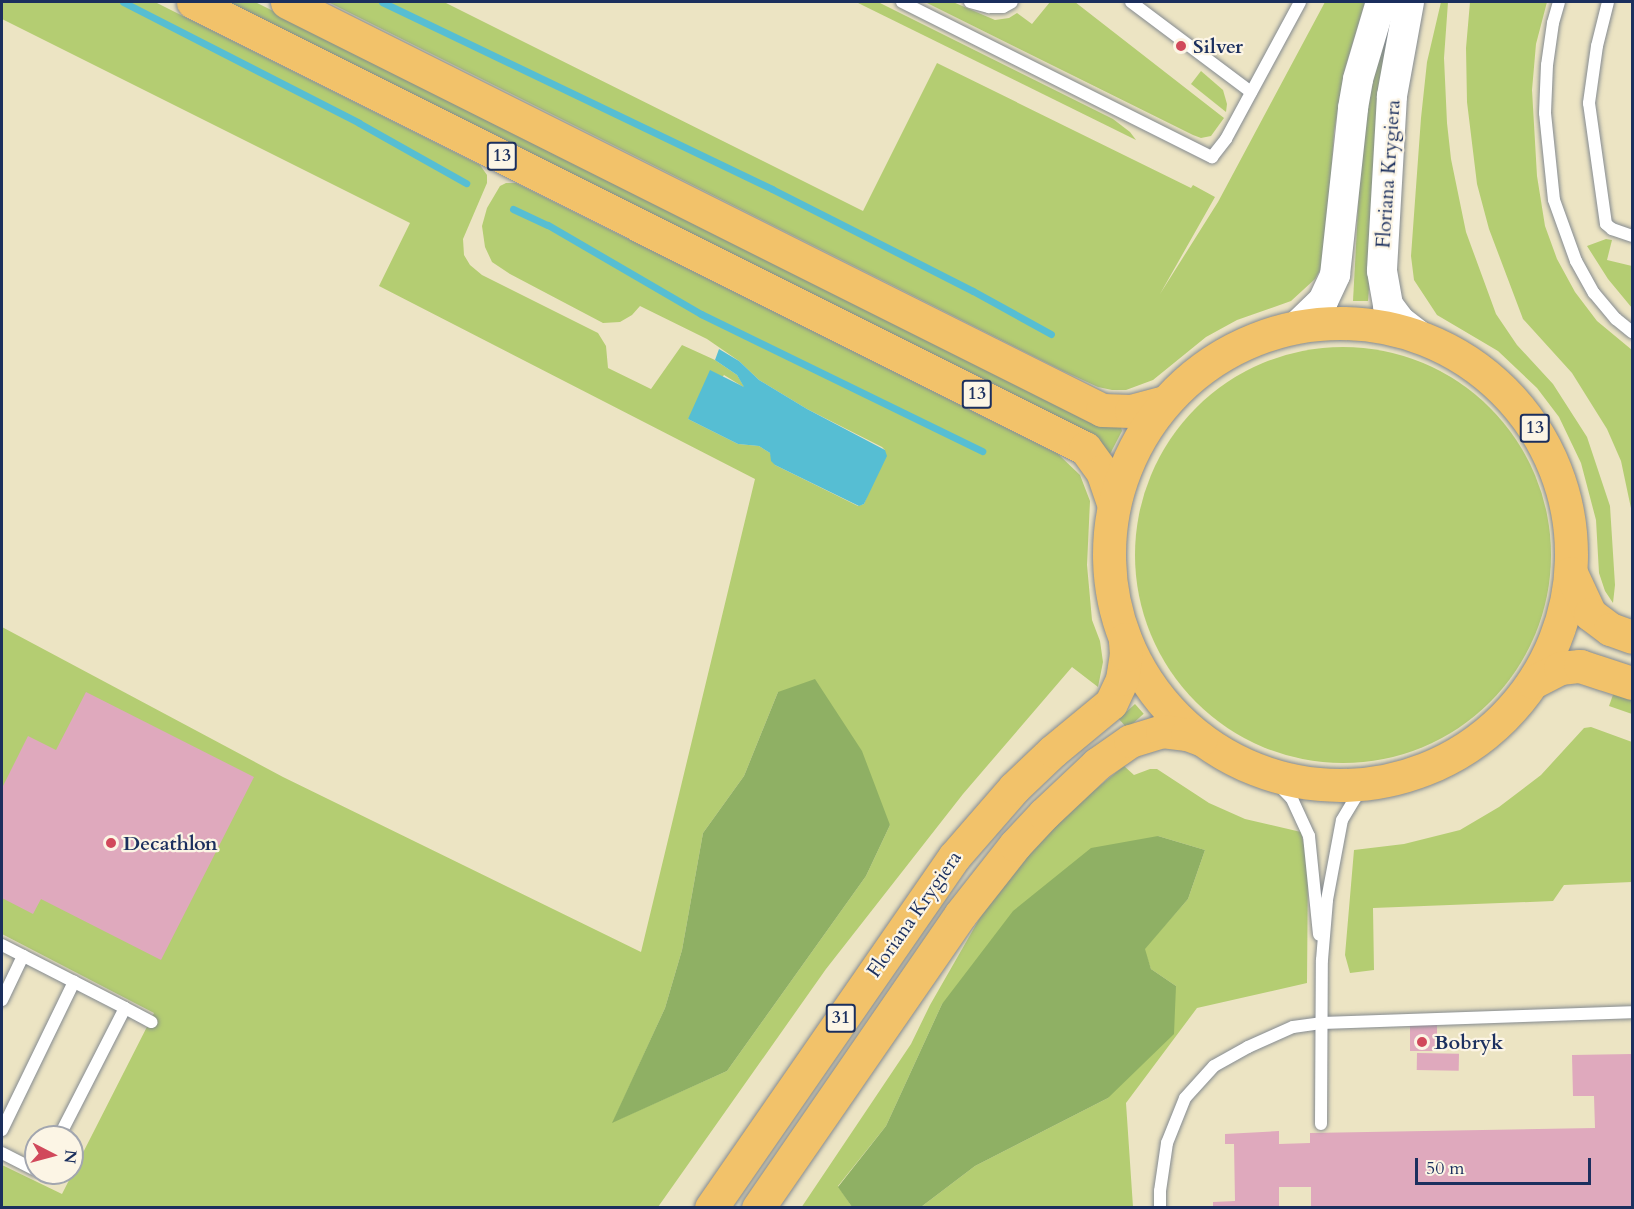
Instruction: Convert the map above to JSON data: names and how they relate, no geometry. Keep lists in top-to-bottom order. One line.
{"streets":{"main road":["13","Floriana Krygiera","31"]},"crossings":[["13","Floriana Krygiera"]],"places":["Silver","Decathlon","Bobryk"],"scale_bar":"50 m","north":"right"}
